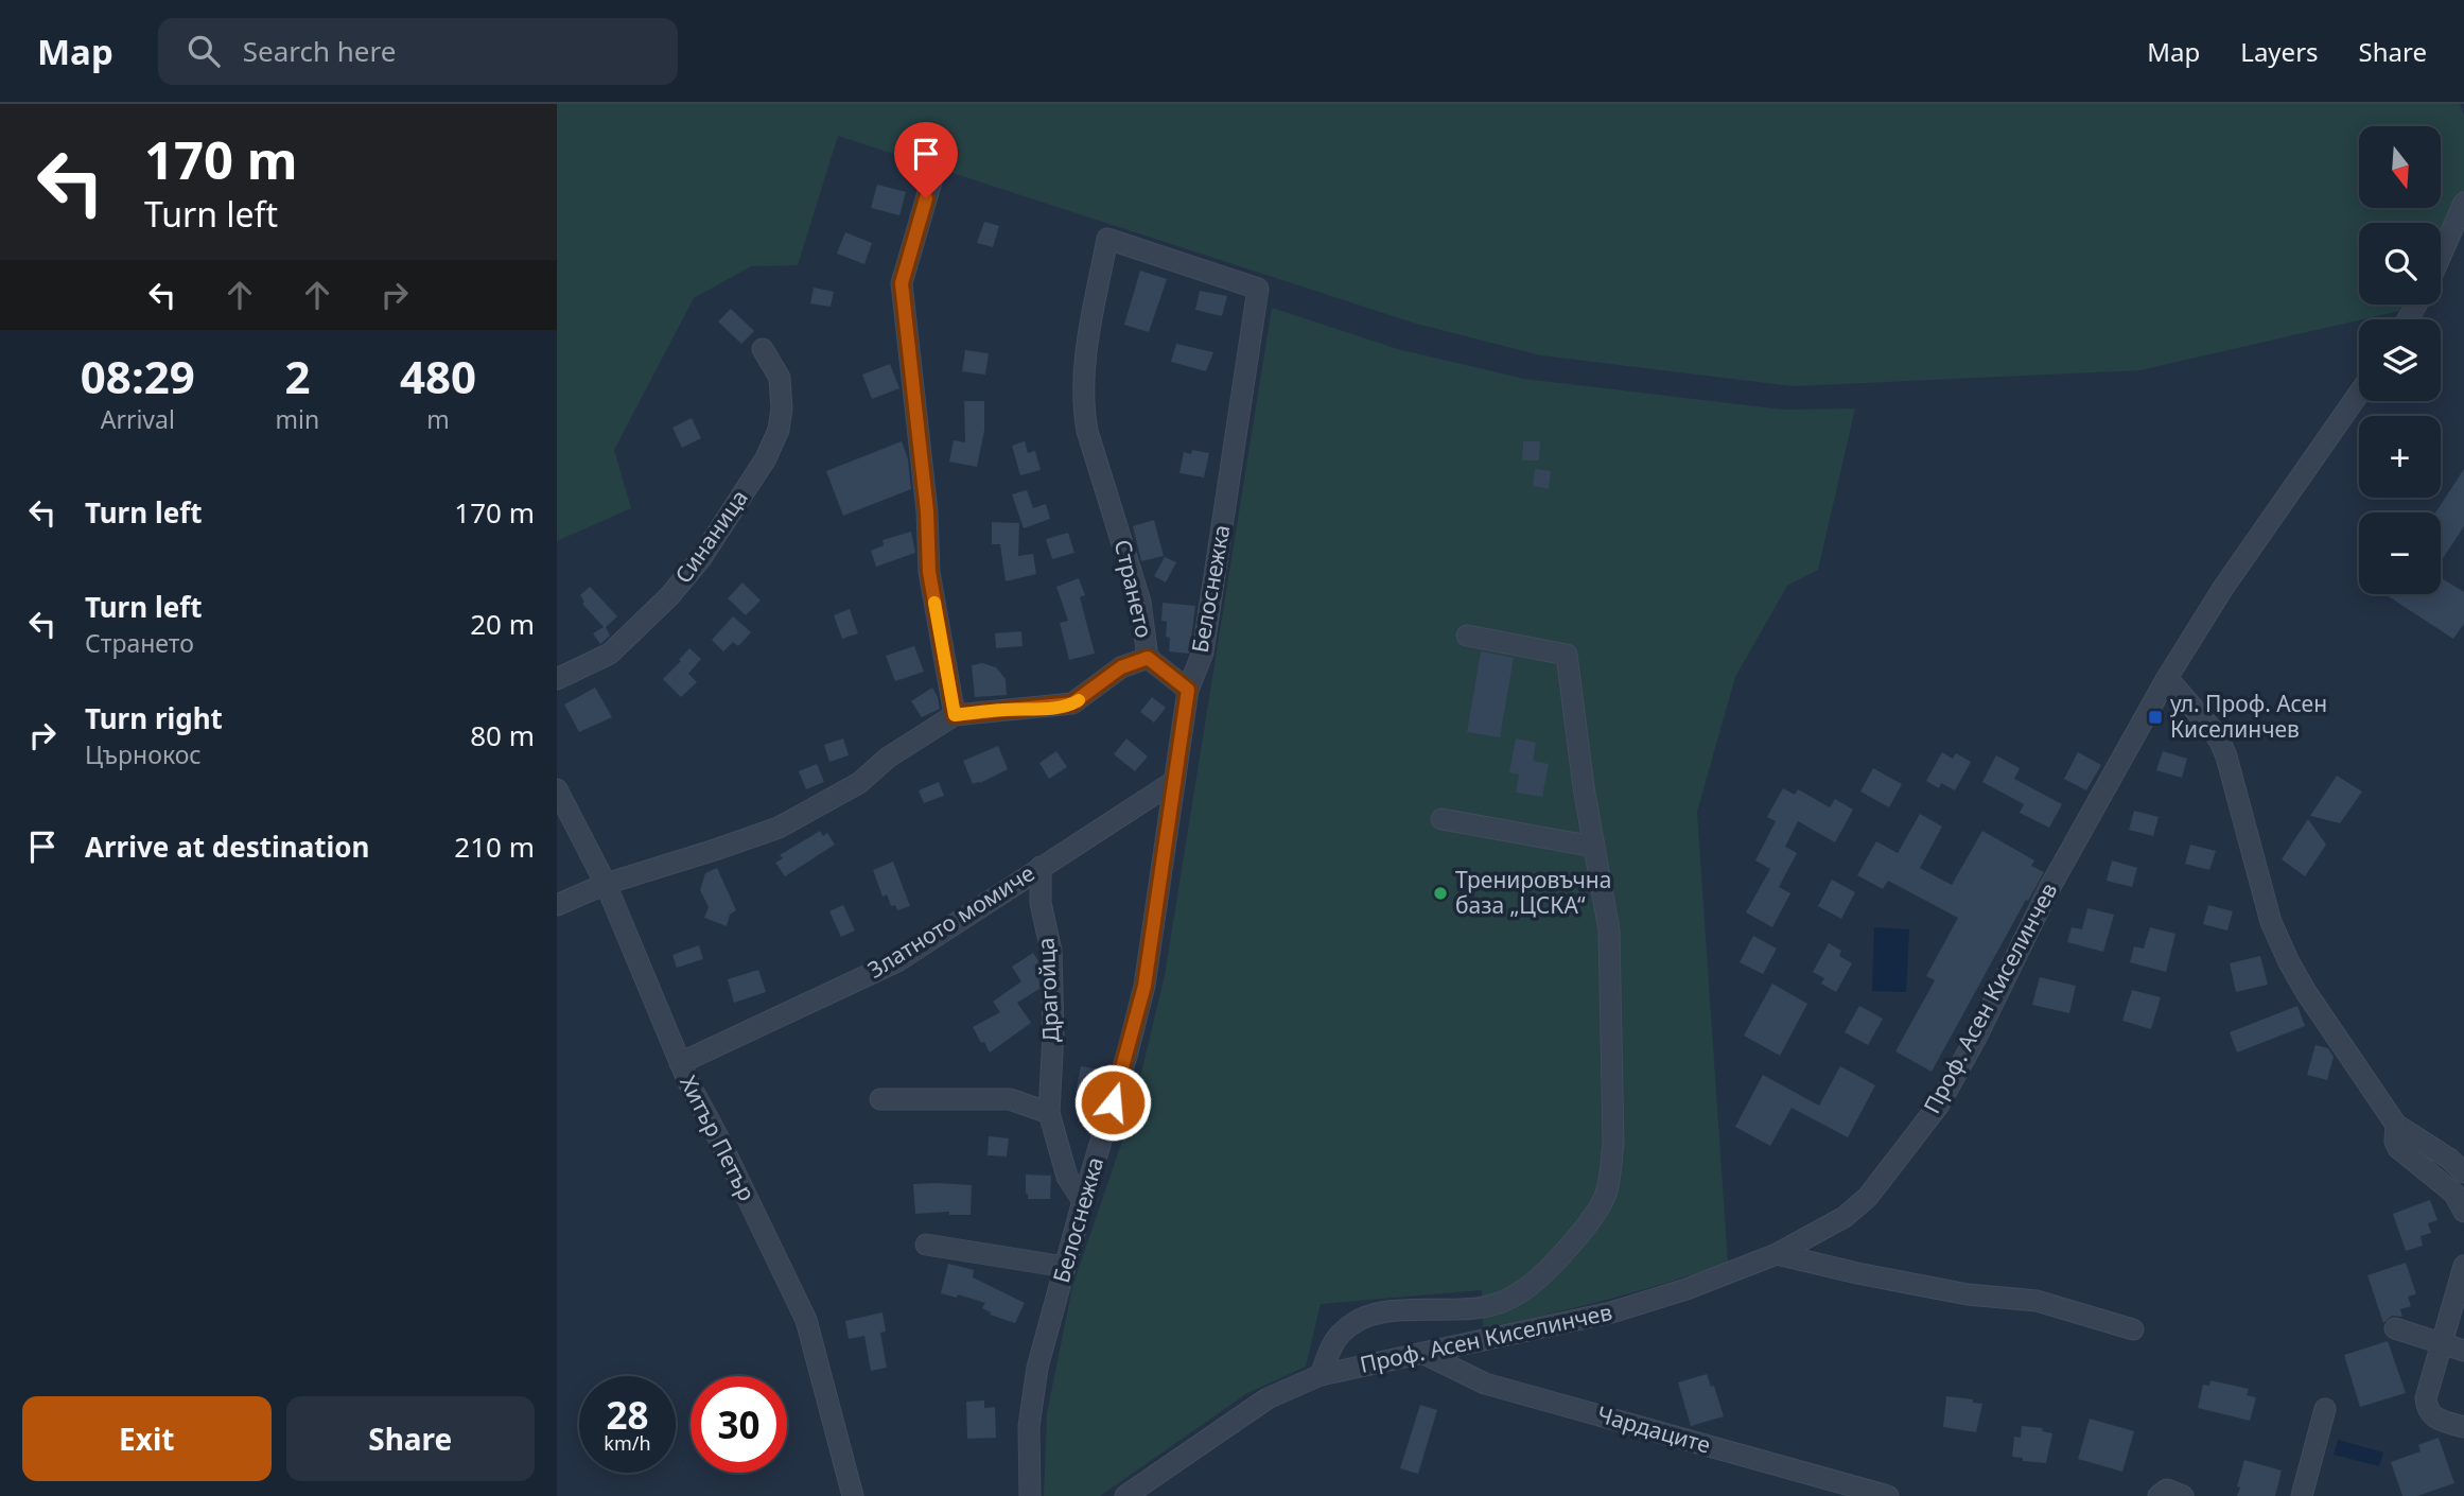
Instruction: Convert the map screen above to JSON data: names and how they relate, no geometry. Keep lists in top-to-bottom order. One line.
{"streets":{"street":["Синаница","Странето","Белоснежка","Златното момиче","Драгойца","Проф. Асен Киселинчев","Хитър Петър","Чардаците"]},"crossings":[["Странето","Белоснежка"],["Странето","Хитър Петър"],["Белоснежка","Златното момиче"],["Белоснежка","Драгойца"],["Златното момиче","Драгойца"],["Златното момиче","Хитър Петър"],["Проф. Асен Киселинчев","Чардаците"]],"places":{"transit":["ул. Проф. Асен Киселинчев"],"other":["Тренировъчна база „ЦСКА“"]},"north":"bottom","page":{"header":"Map","search":"Search here","nav":["Map","Layers","Share"],"turn":["170 m","Turn left"],"map_buttons":["+","−"],"eta":["08:29","Arrival","2","min","480","m"],"list":[{"name":"Turn left","value":"170 m"},{"name":"Turn left","note":"Странето","value":"20 m"},{"name":"Turn right","note":"Църнокос","value":"80 m"},{"name":"Arrive at destination","value":"210 m"}],"speed":"28 km/h","limit":"30","buttons":["Exit","Share"]}}
